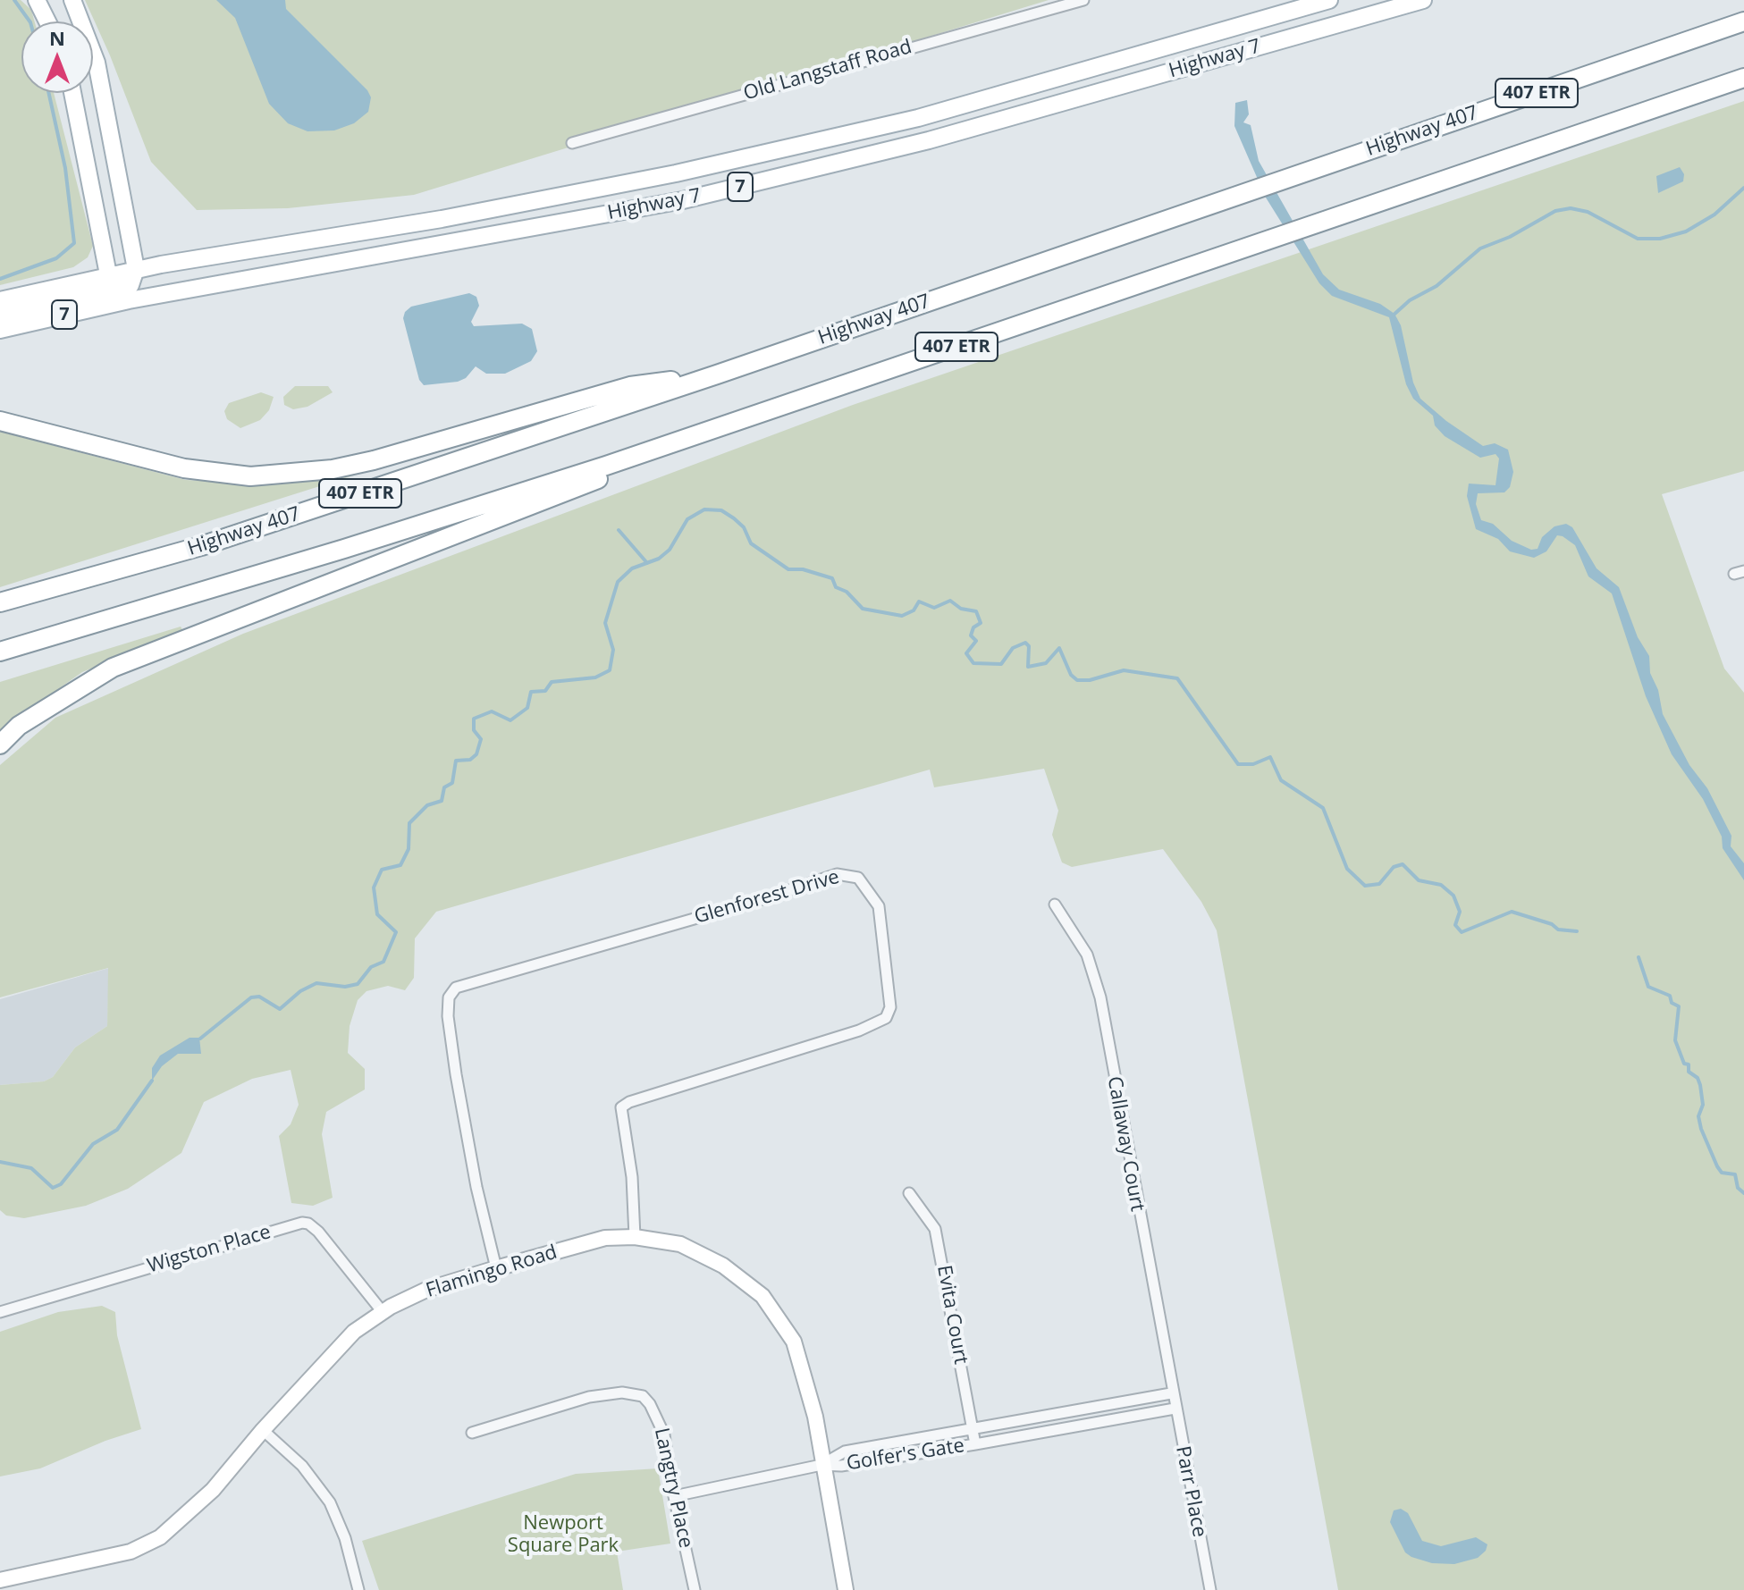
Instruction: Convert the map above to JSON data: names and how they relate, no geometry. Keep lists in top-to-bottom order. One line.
{"streets":{"highway":["407 ETR","Highway 407"],"main road":["Highway 7","7"],"street":["Old Langstaff Road","Glenforest Drive","Callaway Court","Wigston Place","Flamingo Road","Evita Court","Golfer's Gate","Langtry Place","Parr Place"]},"crossings":[["Glenforest Drive","Flamingo Road"],["Callaway Court","Golfer's Gate"],["Callaway Court","Parr Place"],["Wigston Place","Flamingo Road"],["Flamingo Road","Golfer's Gate"],["Evita Court","Golfer's Gate"],["Golfer's Gate","Parr Place"]],"parks":["Newport Square Park"],"north":"top"}
